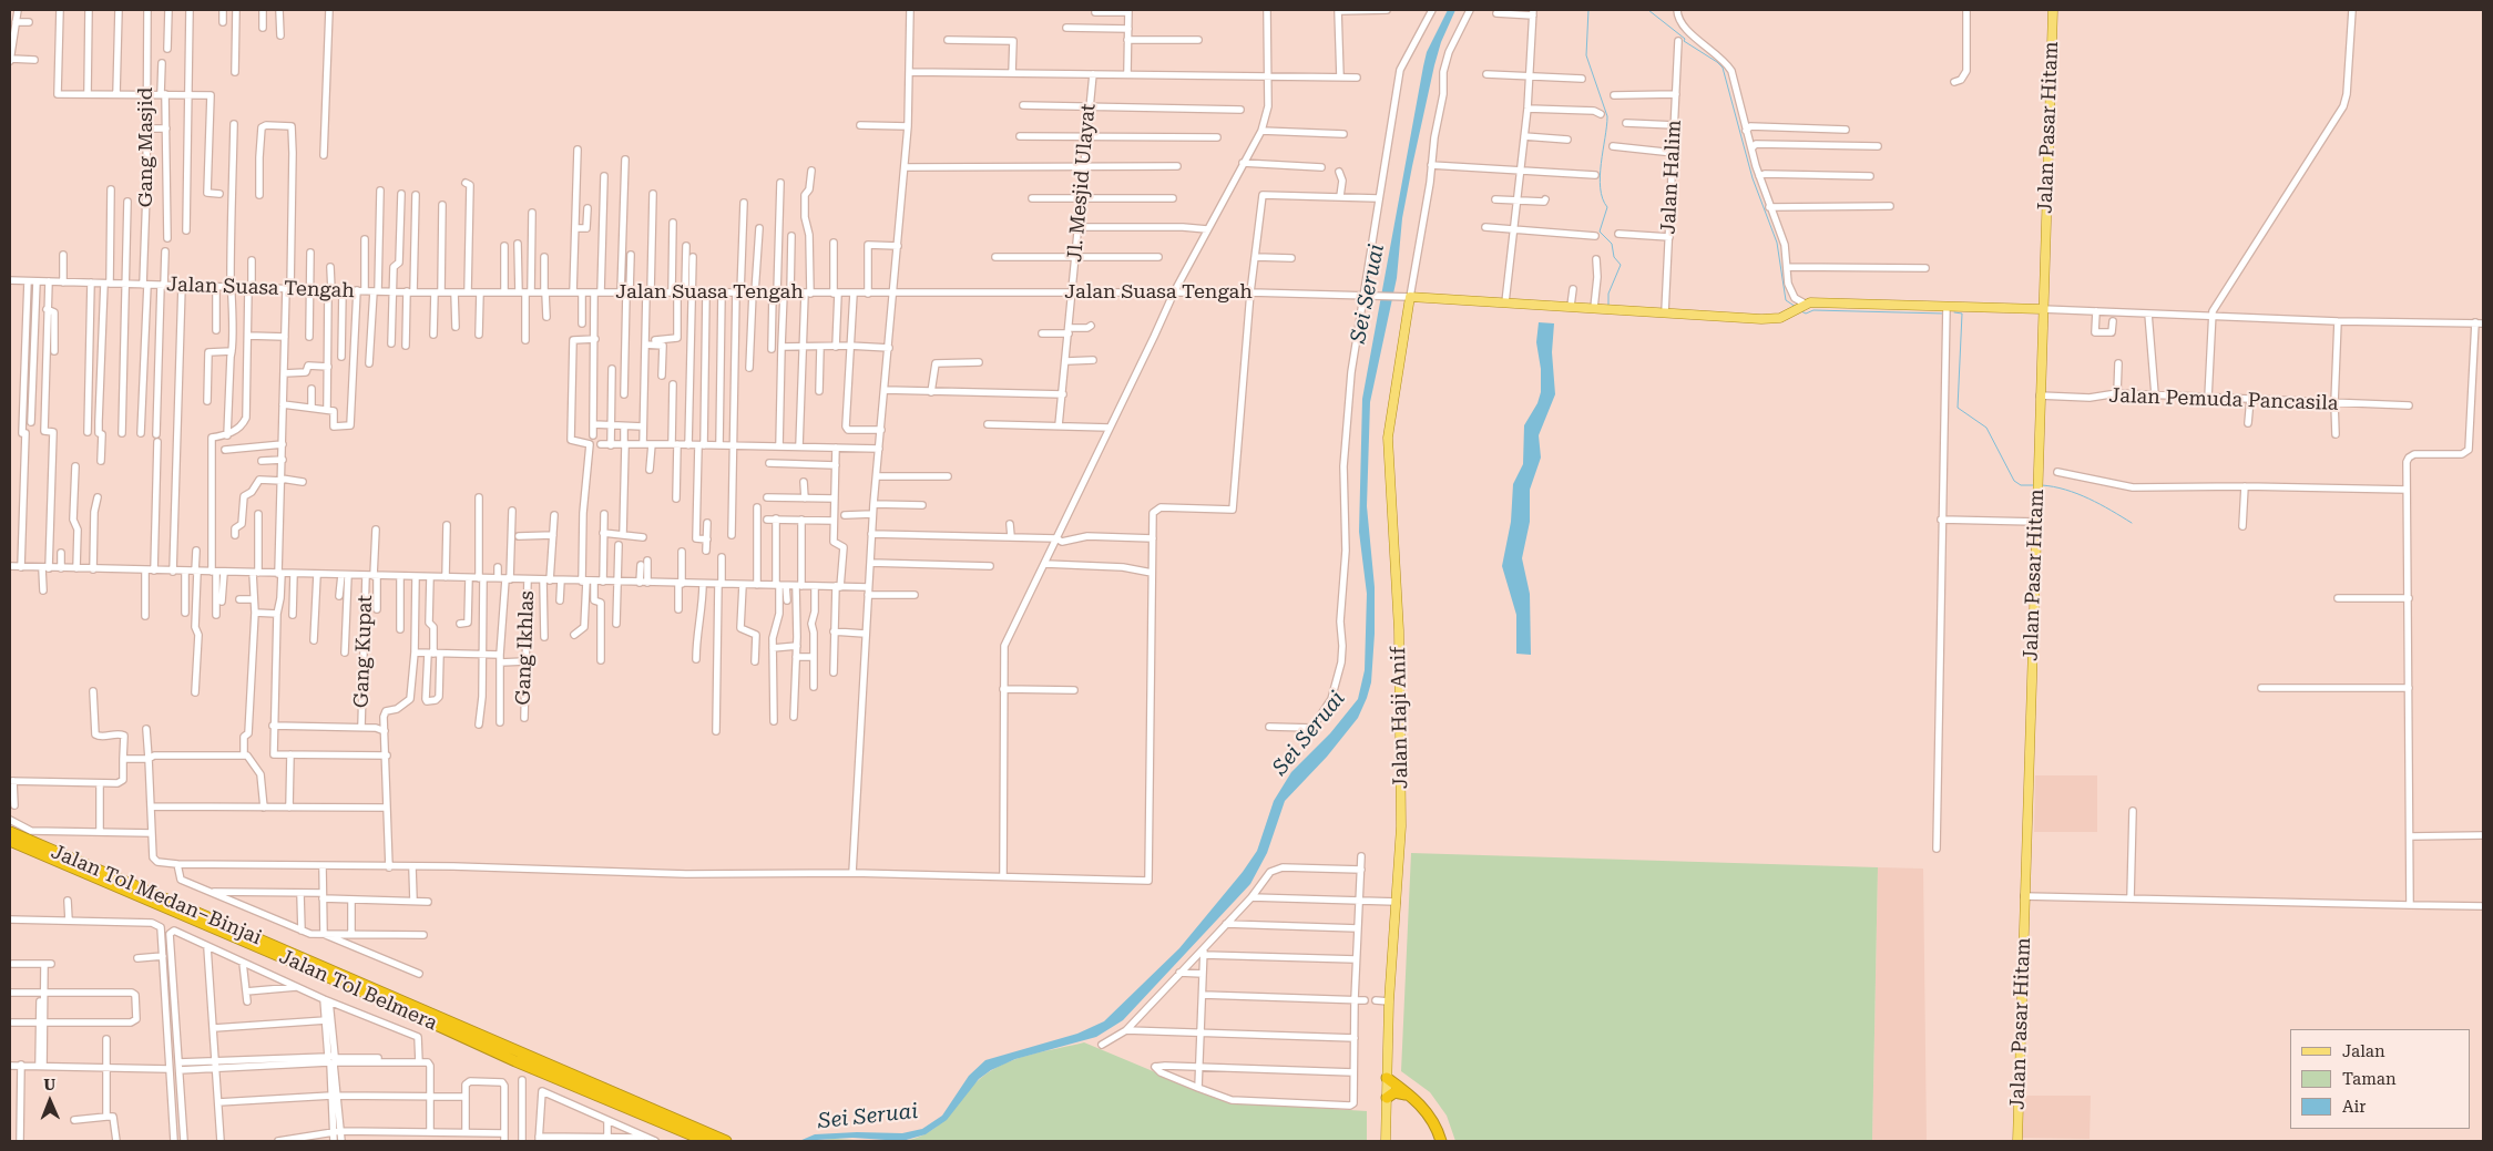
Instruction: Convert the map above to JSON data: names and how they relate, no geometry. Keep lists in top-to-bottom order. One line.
{"streets":{"highway":["Jalan Tol Medan–Binjai","Jalan Tol Belmera"],"main road":["Jalan Pasar Hitam","Jalan Haji Anif"],"street":["Gang Masjid","Jalan Halim","Jl. Mesjid Ulayat","Jalan Suasa Tengah","Jalan Pemuda Pancasila","Gang Ikhlas","Gang Kupat"]},"crossings":[["Jalan Pasar Hitam","Jalan Pemuda Pancasila"],["Gang Masjid","Jalan Suasa Tengah"],["Jl. Mesjid Ulayat","Jalan Suasa Tengah"],["Jalan Suasa Tengah","Jalan Haji Anif"]],"water":["Sei Seruai"],"legend":["Jalan","Taman","Air"],"north":"top"}
